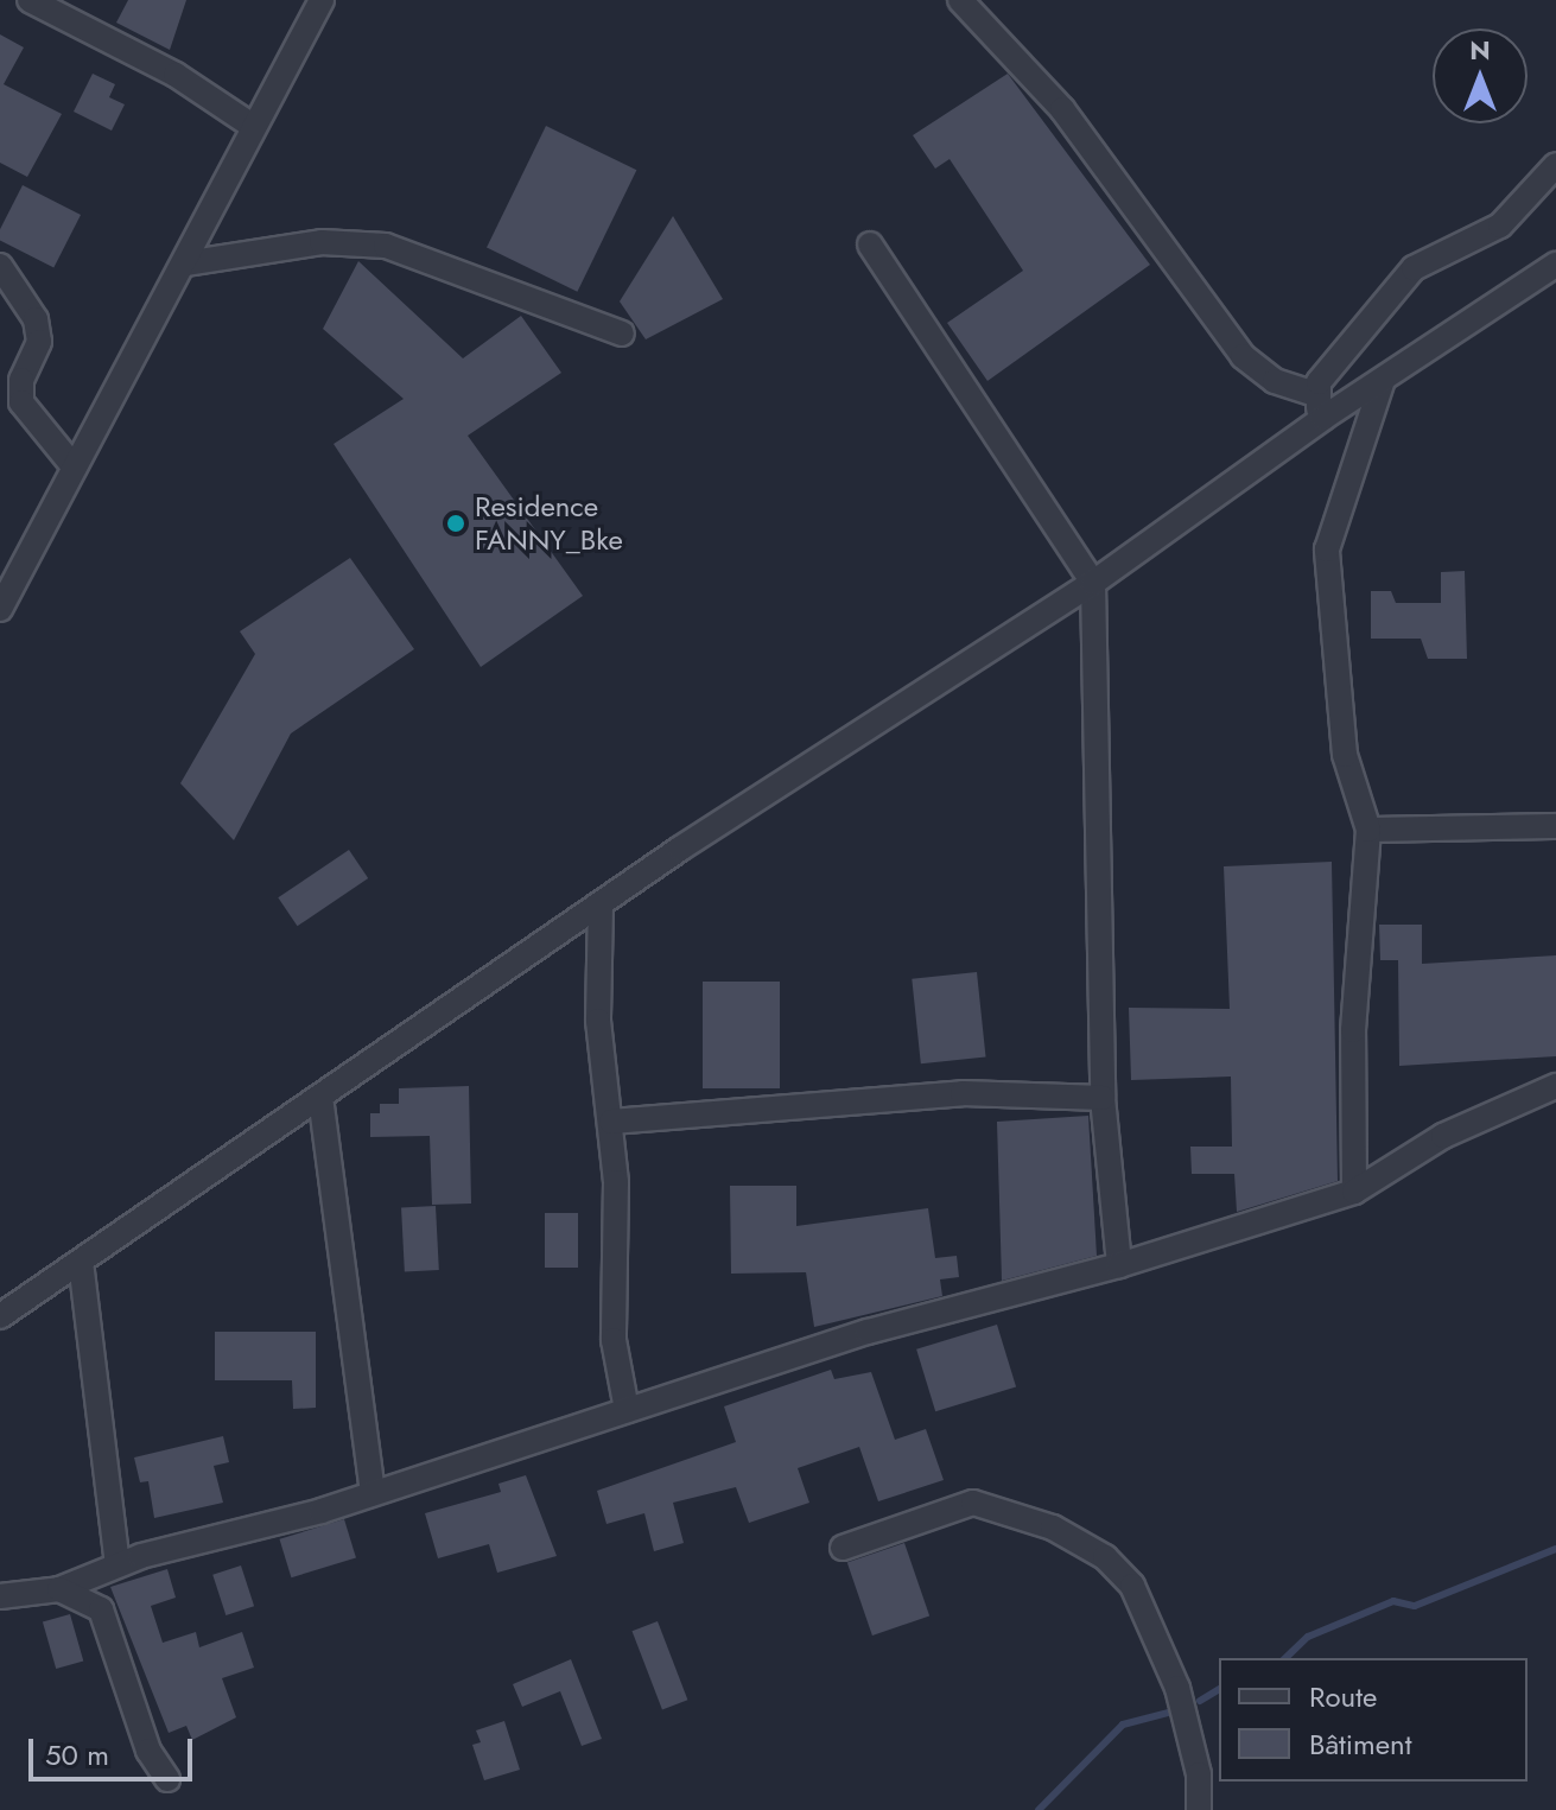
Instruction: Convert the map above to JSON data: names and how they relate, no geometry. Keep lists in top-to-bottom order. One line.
{"places":["Residence FANNY_Bke"],"legend":["Route","Bâtiment"],"scale_bar":"50 m","north":"top"}
